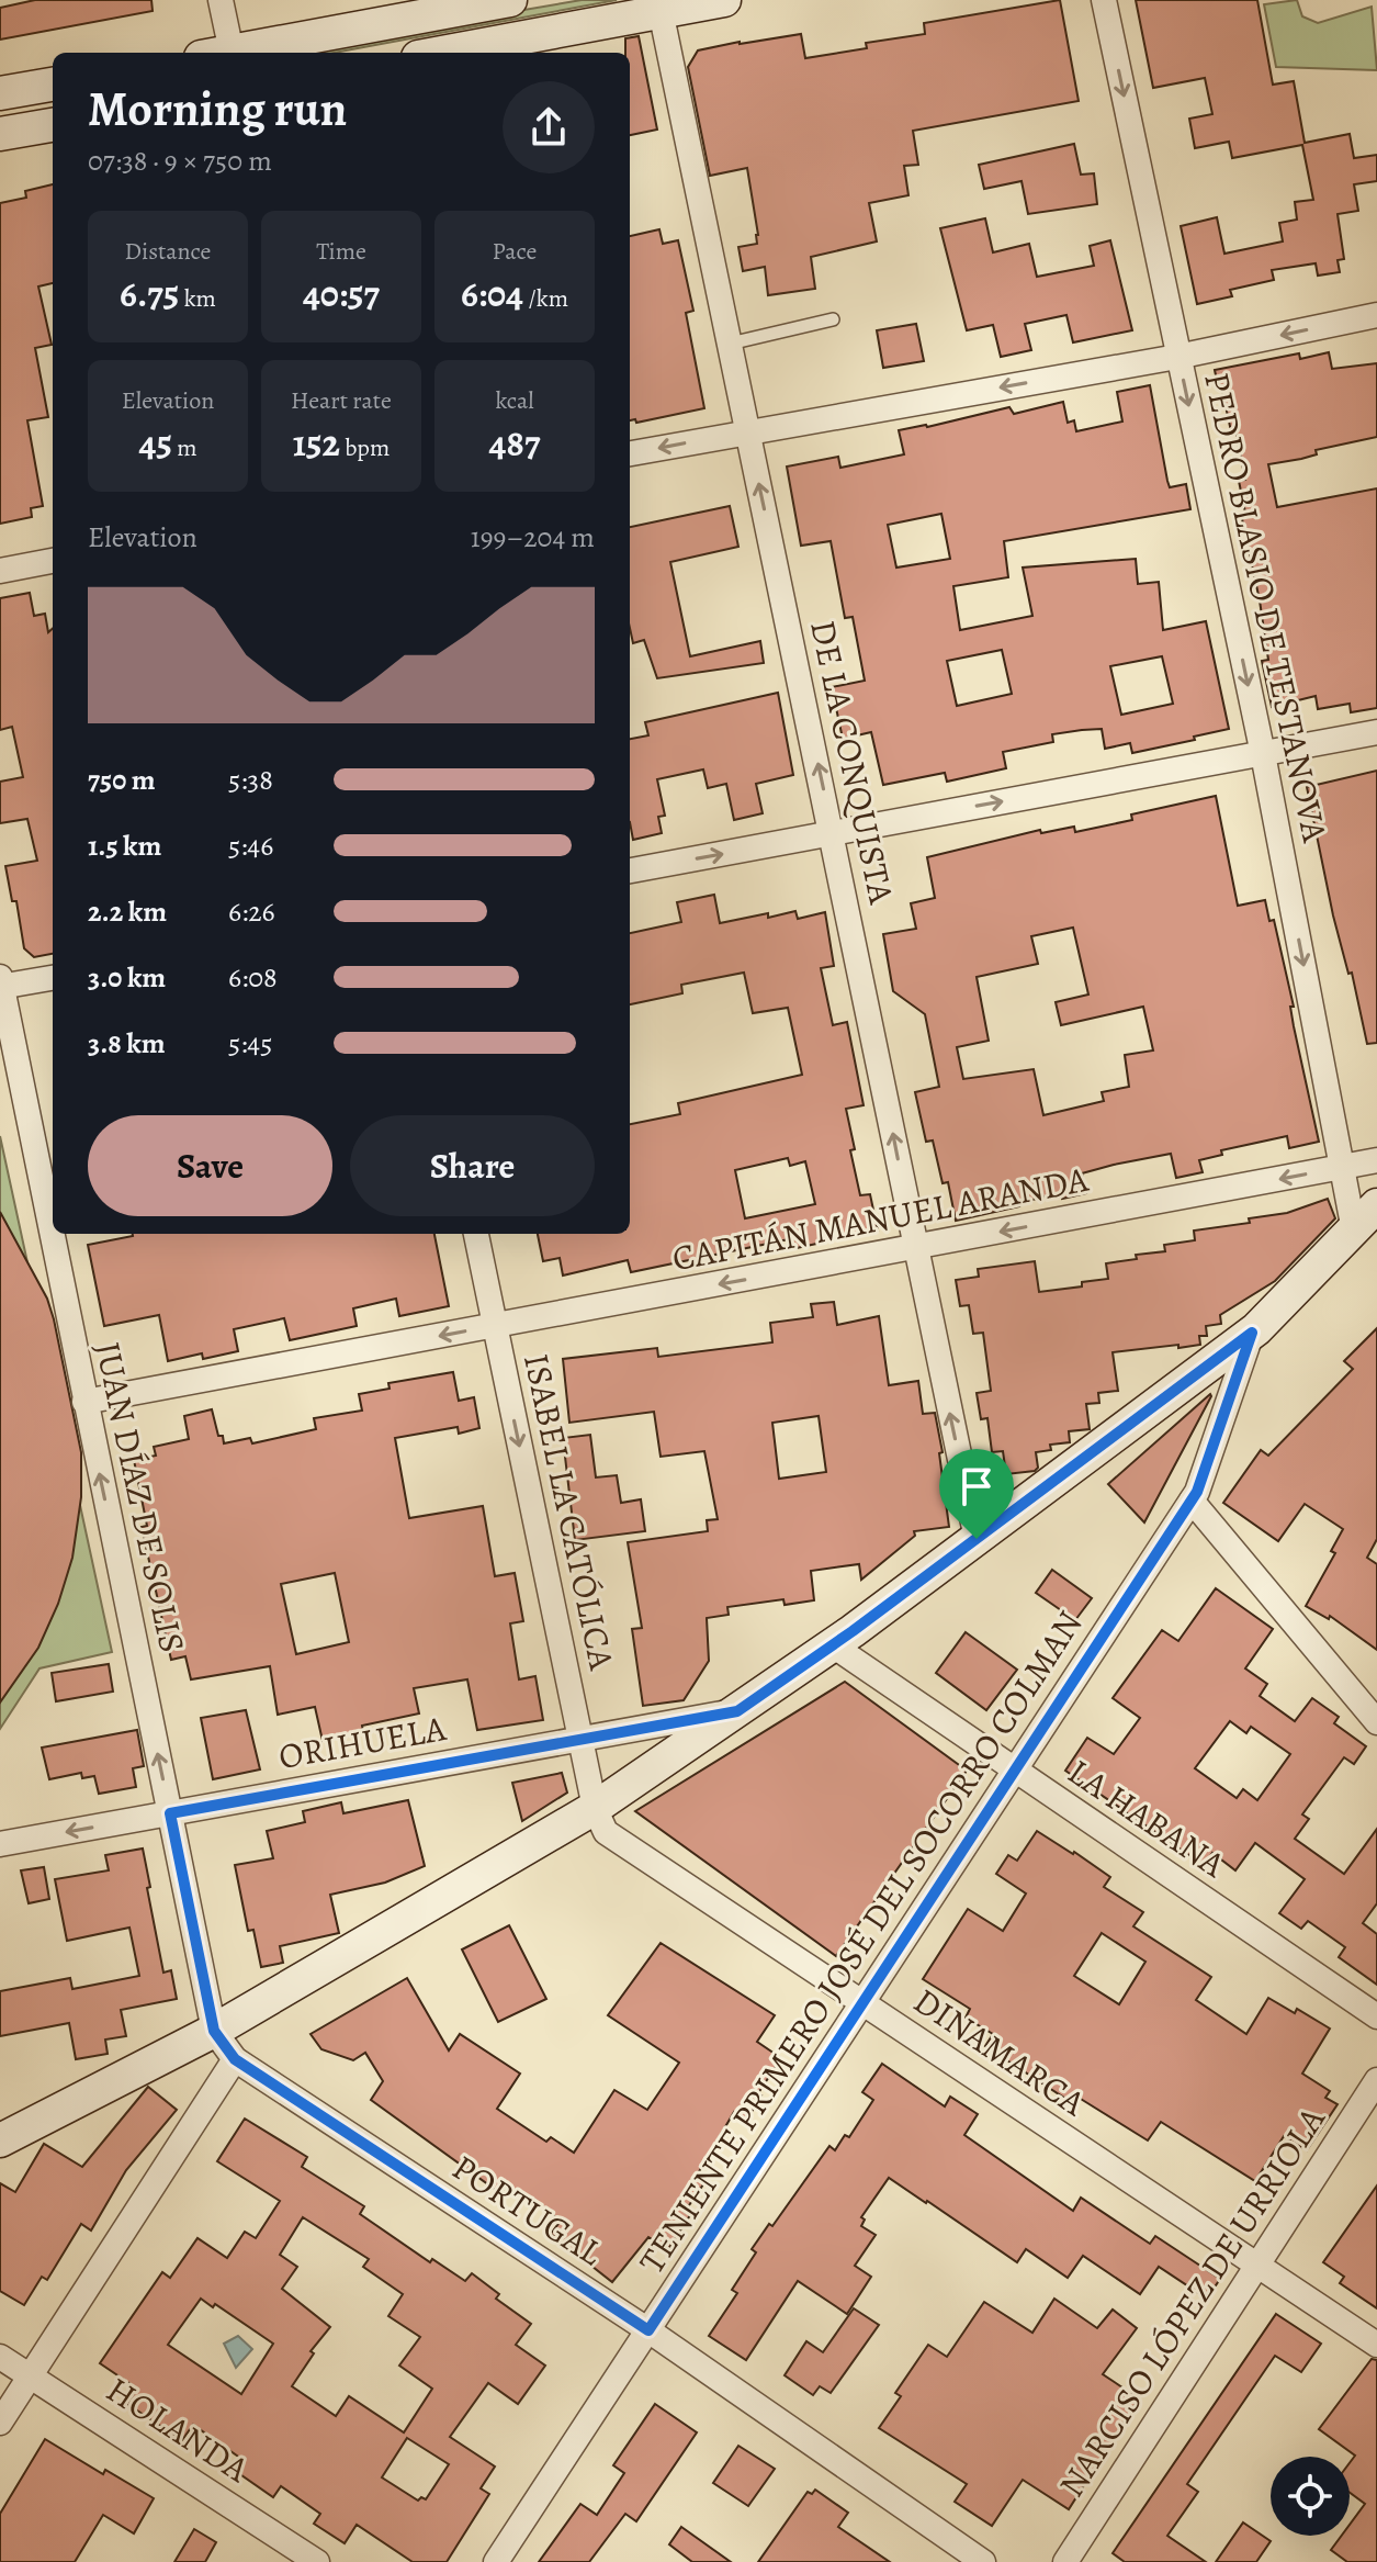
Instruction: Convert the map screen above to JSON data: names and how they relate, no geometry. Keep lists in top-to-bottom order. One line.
{"streets":{"street":["PEDRO BLASIO DE TESTANOVA","DE LA CONQUISTA","CAPITÁN MANUEL ARANDA","JUAN DÍAZ DE SOLIS","ISABEL LA CATÓLICA","ORIHUELA","LA HABANA","TENIENTE PRIMERO JOSÉ DEL SOCORRO COLMAN","DINAMARCA","PORTUGAL","NARCISO LÓPEZ DE URRIOLA","HOLANDA"]},"crossings":[["PEDRO BLASIO DE TESTANOVA","CAPITÁN MANUEL ARANDA"],["DE LA CONQUISTA","CAPITÁN MANUEL ARANDA"],["CAPITÁN MANUEL ARANDA","JUAN DÍAZ DE SOLIS"],["CAPITÁN MANUEL ARANDA","ISABEL LA CATÓLICA"],["JUAN DÍAZ DE SOLIS","ORIHUELA"],["JUAN DÍAZ DE SOLIS","PORTUGAL"],["ISABEL LA CATÓLICA","ORIHUELA"],["ISABEL LA CATÓLICA","DINAMARCA"],["LA HABANA","TENIENTE PRIMERO JOSÉ DEL SOCORRO COLMAN"],["TENIENTE PRIMERO JOSÉ DEL SOCORRO COLMAN","DINAMARCA"],["TENIENTE PRIMERO JOSÉ DEL SOCORRO COLMAN","PORTUGAL"],["DINAMARCA","NARCISO LÓPEZ DE URRIOLA"]],"one_way":["PEDRO BLASIO DE TESTANOVA","DE LA CONQUISTA","CAPITÁN MANUEL ARANDA","JUAN DÍAZ DE SOLIS","ISABEL LA CATÓLICA"],"page":{"heading":["Morning run","07:38 · 9 × 750 m"],"stats":[["Distance","6.75 km"],["Time","40:57"],["Pace","6:04 /km"],["Elevation","45 m"],["Heart rate","152 bpm"],["kcal","487"]],"chart":["Elevation","199–204 m"],"list":[{"name":"750 m","note":"5:38"},{"name":"1.5 km","note":"5:46"},{"name":"2.2 km","note":"6:26"},{"name":"3.0 km","note":"6:08"},{"name":"3.8 km","note":"5:45"}],"buttons":["Save","Share"]}}
